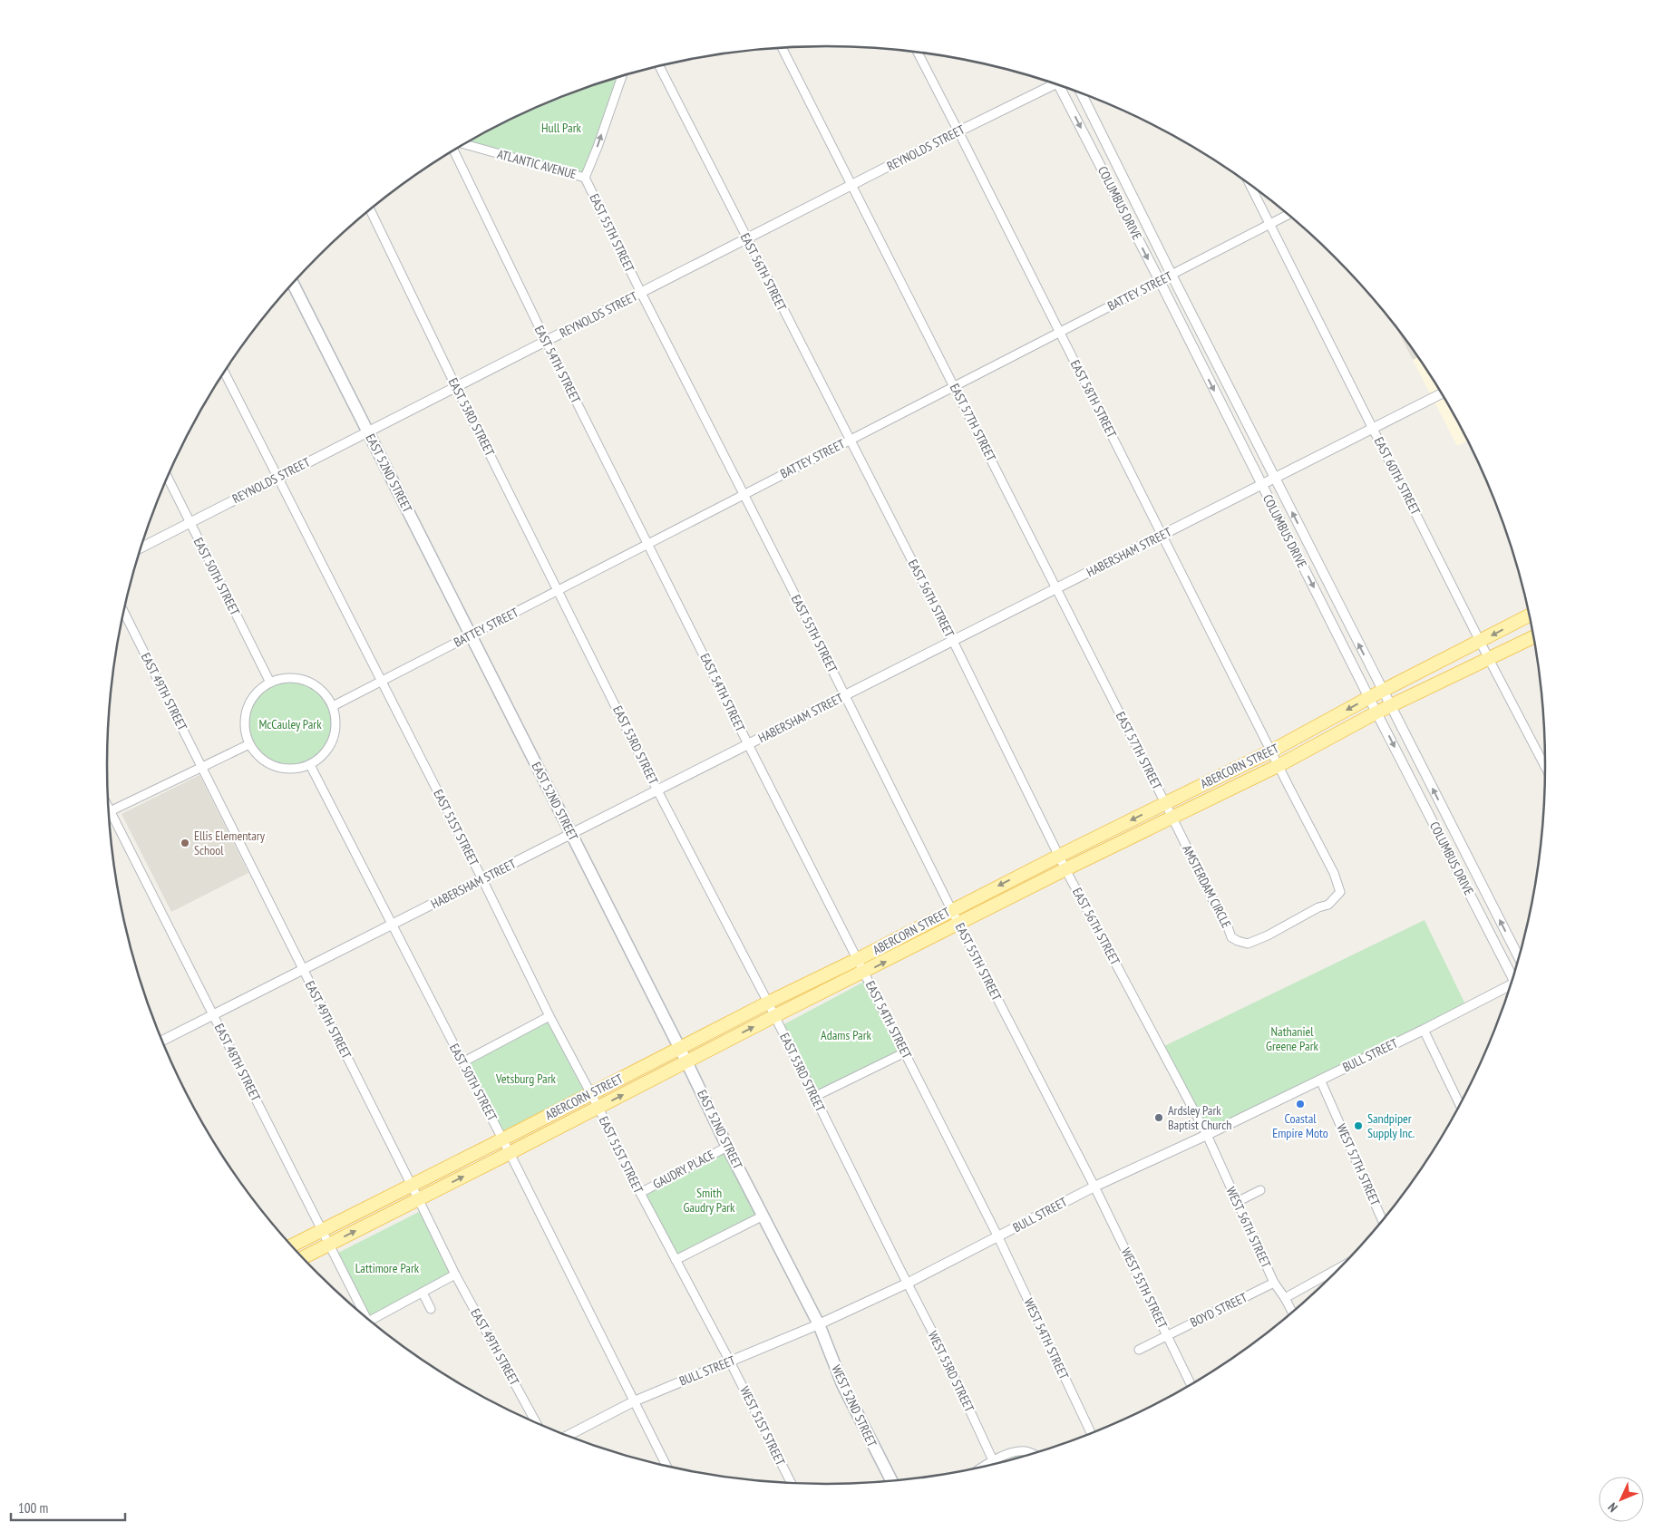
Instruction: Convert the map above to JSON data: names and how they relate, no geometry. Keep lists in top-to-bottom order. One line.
{"streets":{"main road":["EAST 52ND STREET","ABERCORN STREET","WEST 52ND STREET"],"street":["REYNOLDS STREET","ATLANTIC AVENUE","COLUMBUS DRIVE","EAST 55TH STREET","EAST 56TH STREET","BATTEY STREET","EAST 54TH STREET","EAST 58TH STREET","EAST 53RD STREET","EAST 57TH STREET","EAST 60TH STREET","HABERSHAM STREET","EAST 50TH STREET","EAST 49TH STREET","EAST 51ST STREET","AMSTERDAM CIRCLE","BULL STREET","EAST 48TH STREET","WEST 57TH STREET","GAUDRY PLACE","WEST 56TH STREET","WEST 55TH STREET","BOYD STREET","WEST 54TH STREET","WEST 53RD STREET","WEST 51ST STREET"]},"crossings":[["REYNOLDS STREET","EAST 55TH STREET"],["REYNOLDS STREET","EAST 56TH STREET"],["REYNOLDS STREET","EAST 54TH STREET"],["REYNOLDS STREET","EAST 58TH STREET"],["REYNOLDS STREET","EAST 53RD STREET"],["REYNOLDS STREET","EAST 57TH STREET"],["REYNOLDS STREET","EAST 52ND STREET"],["REYNOLDS STREET","EAST 50TH STREET"],["REYNOLDS STREET","EAST 51ST STREET"],["ATLANTIC AVENUE","EAST 55TH STREET"],["COLUMBUS DRIVE","BATTEY STREET"],["COLUMBUS DRIVE","HABERSHAM STREET"],["COLUMBUS DRIVE","ABERCORN STREET"],["EAST 55TH STREET","BATTEY STREET"],["EAST 55TH STREET","HABERSHAM STREET"],["EAST 55TH STREET","ABERCORN STREET"],["EAST 55TH STREET","BULL STREET"],["EAST 55TH STREET","WEST 55TH STREET"],["EAST 56TH STREET","BATTEY STREET"],["EAST 56TH STREET","HABERSHAM STREET"],["EAST 56TH STREET","ABERCORN STREET"],["EAST 56TH STREET","BULL STREET"],["EAST 56TH STREET","WEST 56TH STREET"],["BATTEY STREET","EAST 54TH STREET"],["BATTEY STREET","EAST 58TH STREET"],["BATTEY STREET","EAST 53RD STREET"],["BATTEY STREET","EAST 57TH STREET"],["BATTEY STREET","EAST 52ND STREET"],["BATTEY STREET","EAST 60TH STREET"],["BATTEY STREET","EAST 50TH STREET"],["BATTEY STREET","EAST 51ST STREET"],["EAST 54TH STREET","HABERSHAM STREET"],["EAST 54TH STREET","ABERCORN STREET"],["EAST 54TH STREET","BULL STREET"],["EAST 54TH STREET","WEST 54TH STREET"],["EAST 58TH STREET","HABERSHAM STREET"],["EAST 58TH STREET","ABERCORN STREET"],["EAST 58TH STREET","AMSTERDAM CIRCLE"],["EAST 53RD STREET","HABERSHAM STREET"],["EAST 53RD STREET","ABERCORN STREET"],["EAST 53RD STREET","BULL STREET"],["EAST 53RD STREET","WEST 53RD STREET"],["EAST 57TH STREET","HABERSHAM STREET"],["EAST 57TH STREET","ABERCORN STREET"],["EAST 57TH STREET","AMSTERDAM CIRCLE"],["EAST 52ND STREET","HABERSHAM STREET"],["EAST 52ND STREET","ABERCORN STREET"],["EAST 52ND STREET","BULL STREET"],["EAST 52ND STREET","GAUDRY PLACE"],["EAST 52ND STREET","WEST 52ND STREET"],["EAST 60TH STREET","HABERSHAM STREET"],["EAST 60TH STREET","ABERCORN STREET"],["HABERSHAM STREET","EAST 50TH STREET"],["HABERSHAM STREET","EAST 49TH STREET"],["HABERSHAM STREET","EAST 51ST STREET"],["HABERSHAM STREET","EAST 48TH STREET"],["EAST 50TH STREET","ABERCORN STREET"],["EAST 50TH STREET","BULL STREET"],["EAST 49TH STREET","ABERCORN STREET"],["ABERCORN STREET","EAST 51ST STREET"],["ABERCORN STREET","AMSTERDAM CIRCLE"],["ABERCORN STREET","EAST 48TH STREET"],["EAST 51ST STREET","BULL STREET"],["EAST 51ST STREET","GAUDRY PLACE"],["EAST 51ST STREET","WEST 51ST STREET"],["BULL STREET","WEST 57TH STREET"],["BULL STREET","WEST 56TH STREET"],["BULL STREET","WEST 55TH STREET"],["BULL STREET","WEST 54TH STREET"],["BULL STREET","WEST 53RD STREET"],["BULL STREET","WEST 52ND STREET"],["BULL STREET","WEST 51ST STREET"],["WEST 56TH STREET","BOYD STREET"],["WEST 55TH STREET","BOYD STREET"]],"one_way":["ATLANTIC AVENUE"],"parks":["Hull Park","McCauley Park","Nathaniel Greene Park","Adams Park","Vetsburg Park","Smith Gaudry Park","Lattimore Park"],"places":["Ellis Elementary School","Coastal Empire Moto","Ardsley Park Baptist Church","Sandpiper Supply Inc."],"scale_bar":"100 m","north":"bottom left"}
